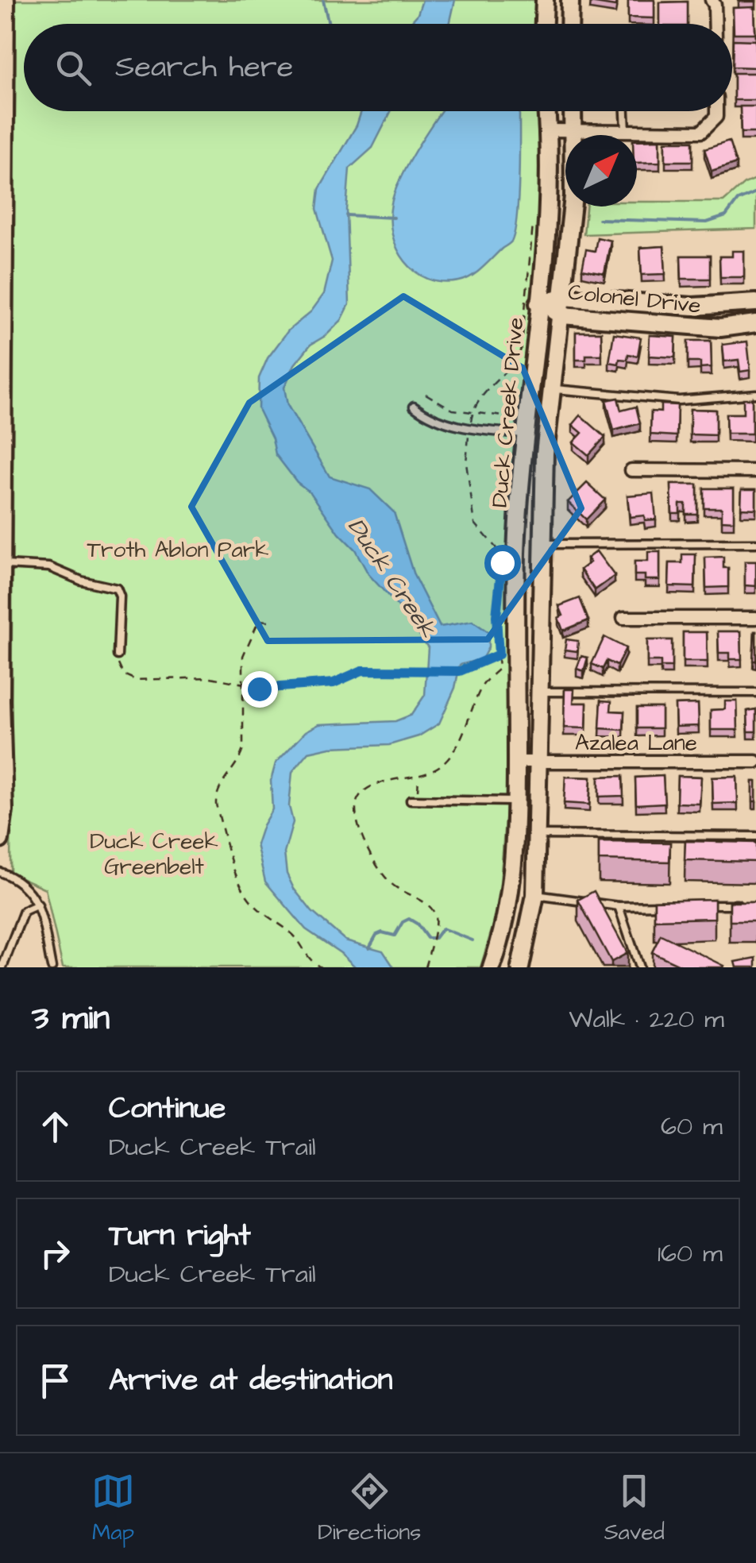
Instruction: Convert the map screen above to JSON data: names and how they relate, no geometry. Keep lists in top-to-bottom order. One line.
{"streets":{"main road":["Colonel Drive","Duck Creek Drive"],"street":["Azalea Lane"]},"crossings":[["Colonel Drive","Duck Creek Drive"],["Duck Creek Drive","Azalea Lane"]],"water":["Duck Creek"],"parks":["Troth Ablon Park","Duck Creek Greenbelt"],"north":"top right","page":{"search":"Search here","heading":["3 min","Walk · 220 m"],"list":[["Continue","Duck Creek Trail","60 m"],["Turn right","Duck Creek Trail","160 m"],"Arrive at destination"],"nav":["Map","Directions","Saved"]}}
